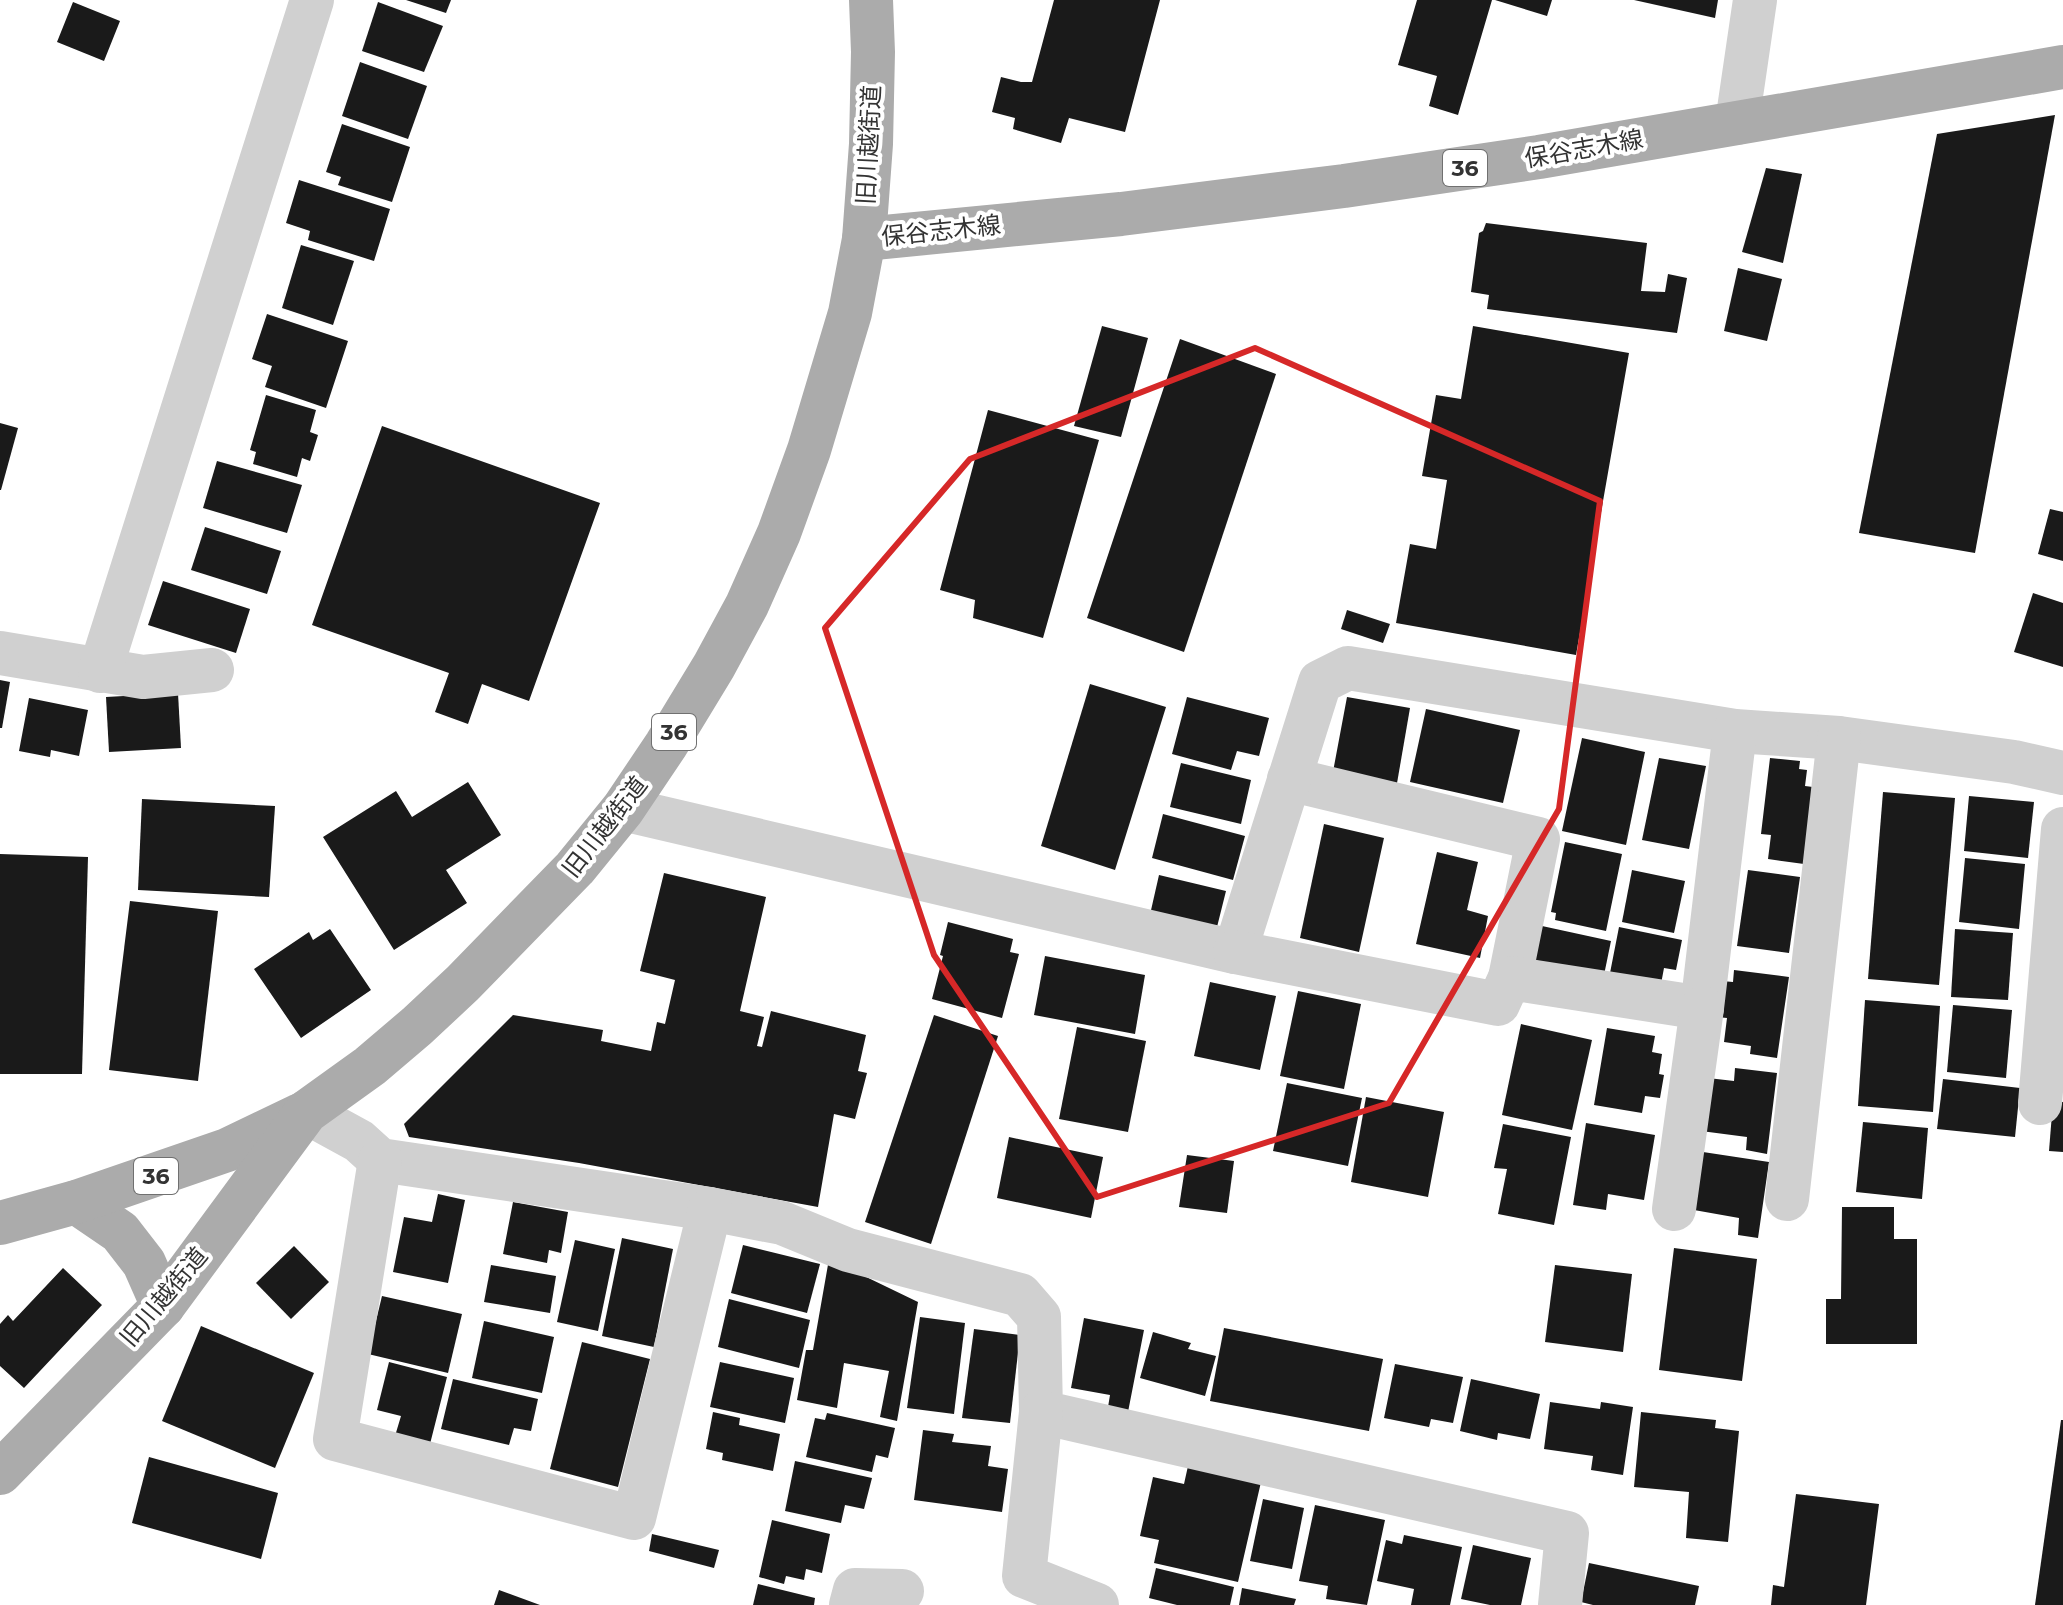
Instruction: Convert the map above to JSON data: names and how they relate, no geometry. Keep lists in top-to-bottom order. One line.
{"streets":{"main road":["旧川越街道","保谷志木線","36"]},"crossings":[["旧川越街道","保谷志木線"],["旧川越街道","36"]]}
